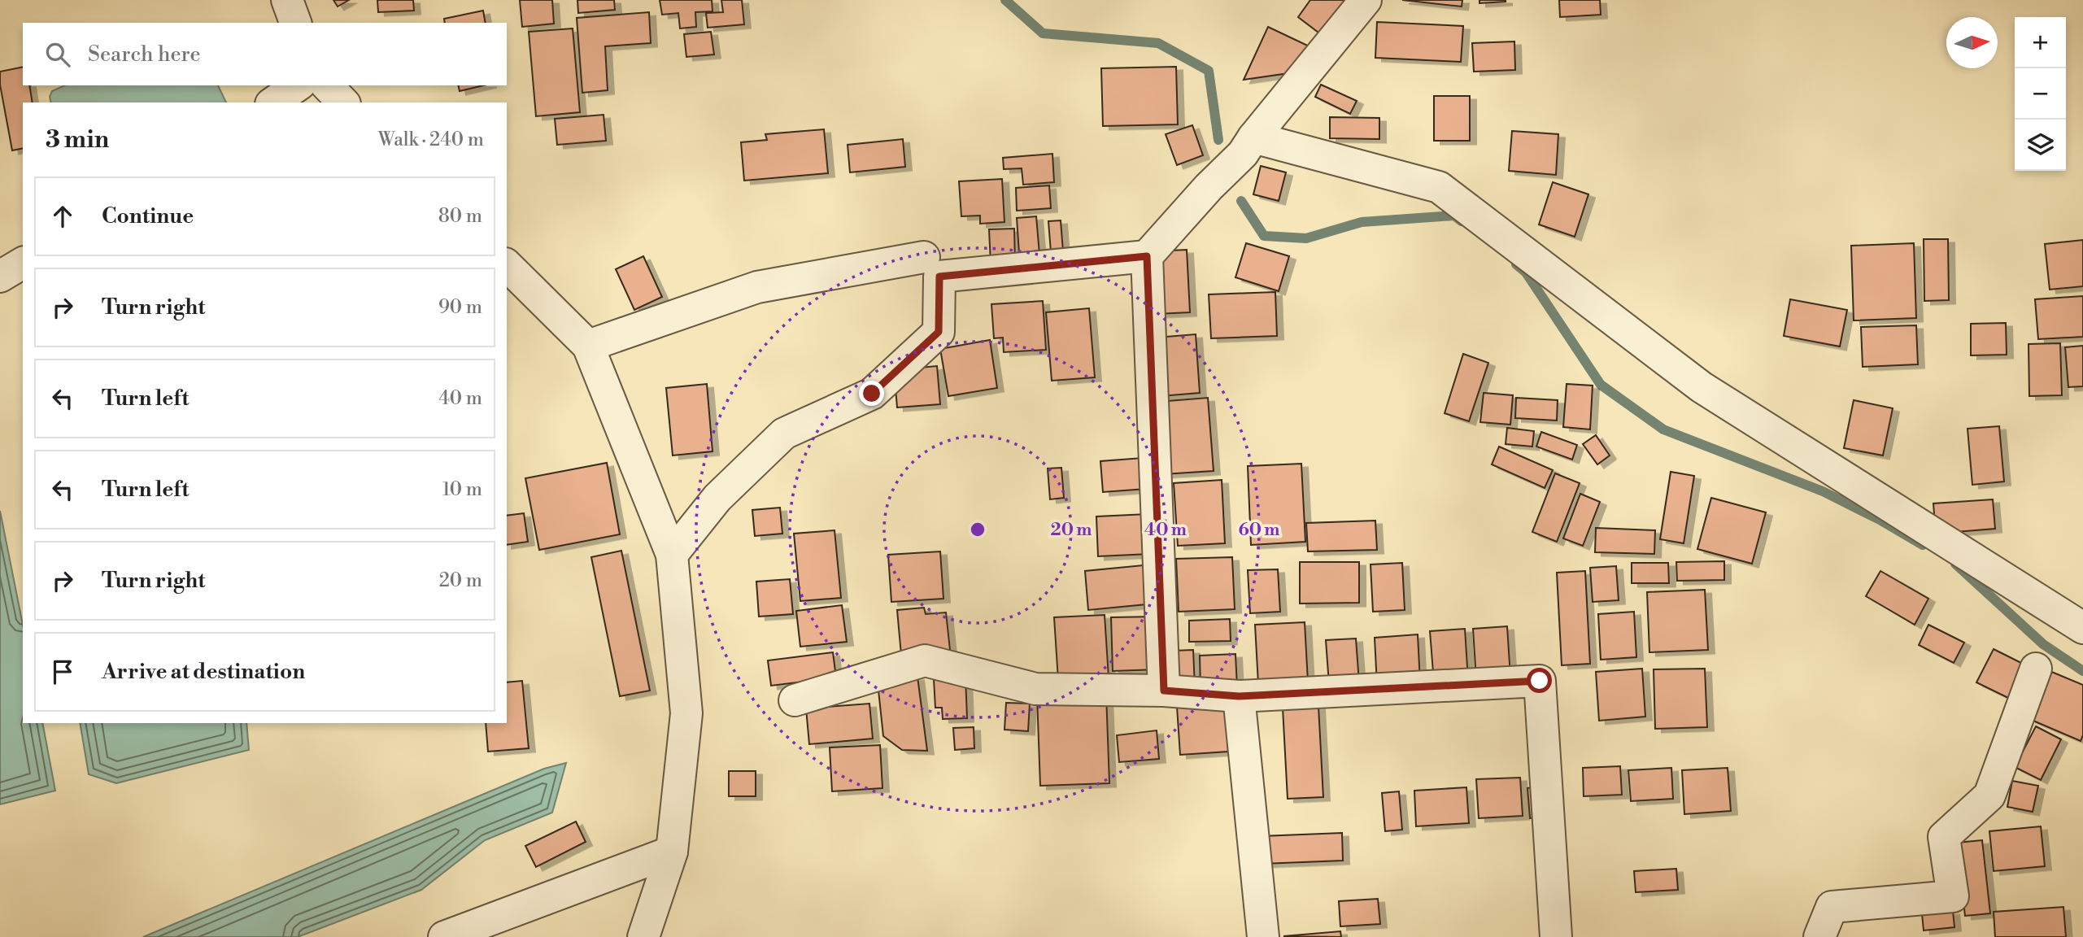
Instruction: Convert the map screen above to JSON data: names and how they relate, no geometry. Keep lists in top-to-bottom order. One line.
{"north":"right","page":{"map_buttons":["+","−"],"search":"Search here","heading":["3 min","Walk · 240 m"],"list":[["Continue","80 m"],["Turn right","90 m"],["Turn left","40 m"],["Turn left","10 m"],["Turn right","20 m"],"Arrive at destination"]},"rings":["20 m","40 m","60 m"]}
